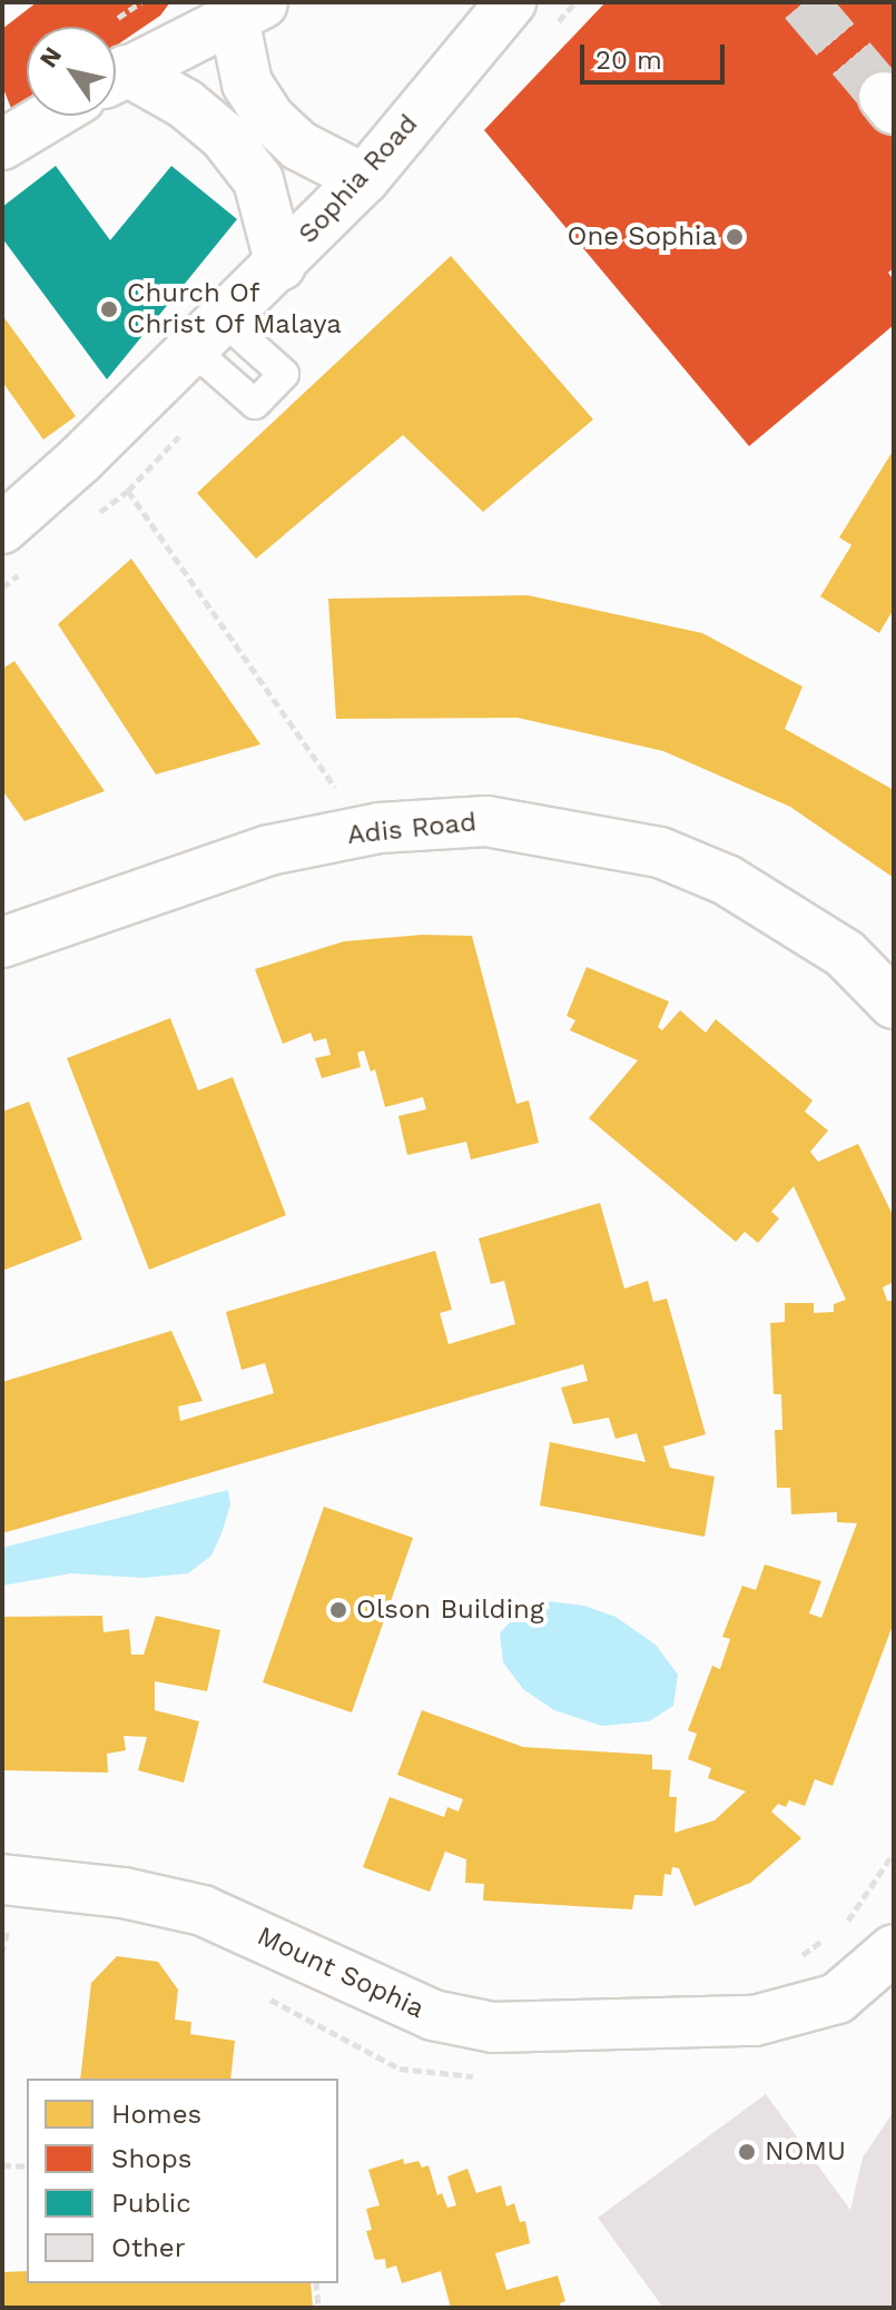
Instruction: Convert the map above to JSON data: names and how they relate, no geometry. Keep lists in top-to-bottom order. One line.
{"streets":{"street":["Sophia Road","Adis Road","Mount Sophia"]},"places":["One Sophia","Church Of Christ Of Malaya","Olson Building","NOMU"],"legend":["Homes","Shops","Public","Other"],"scale_bar":"20 m","north":"top left"}
